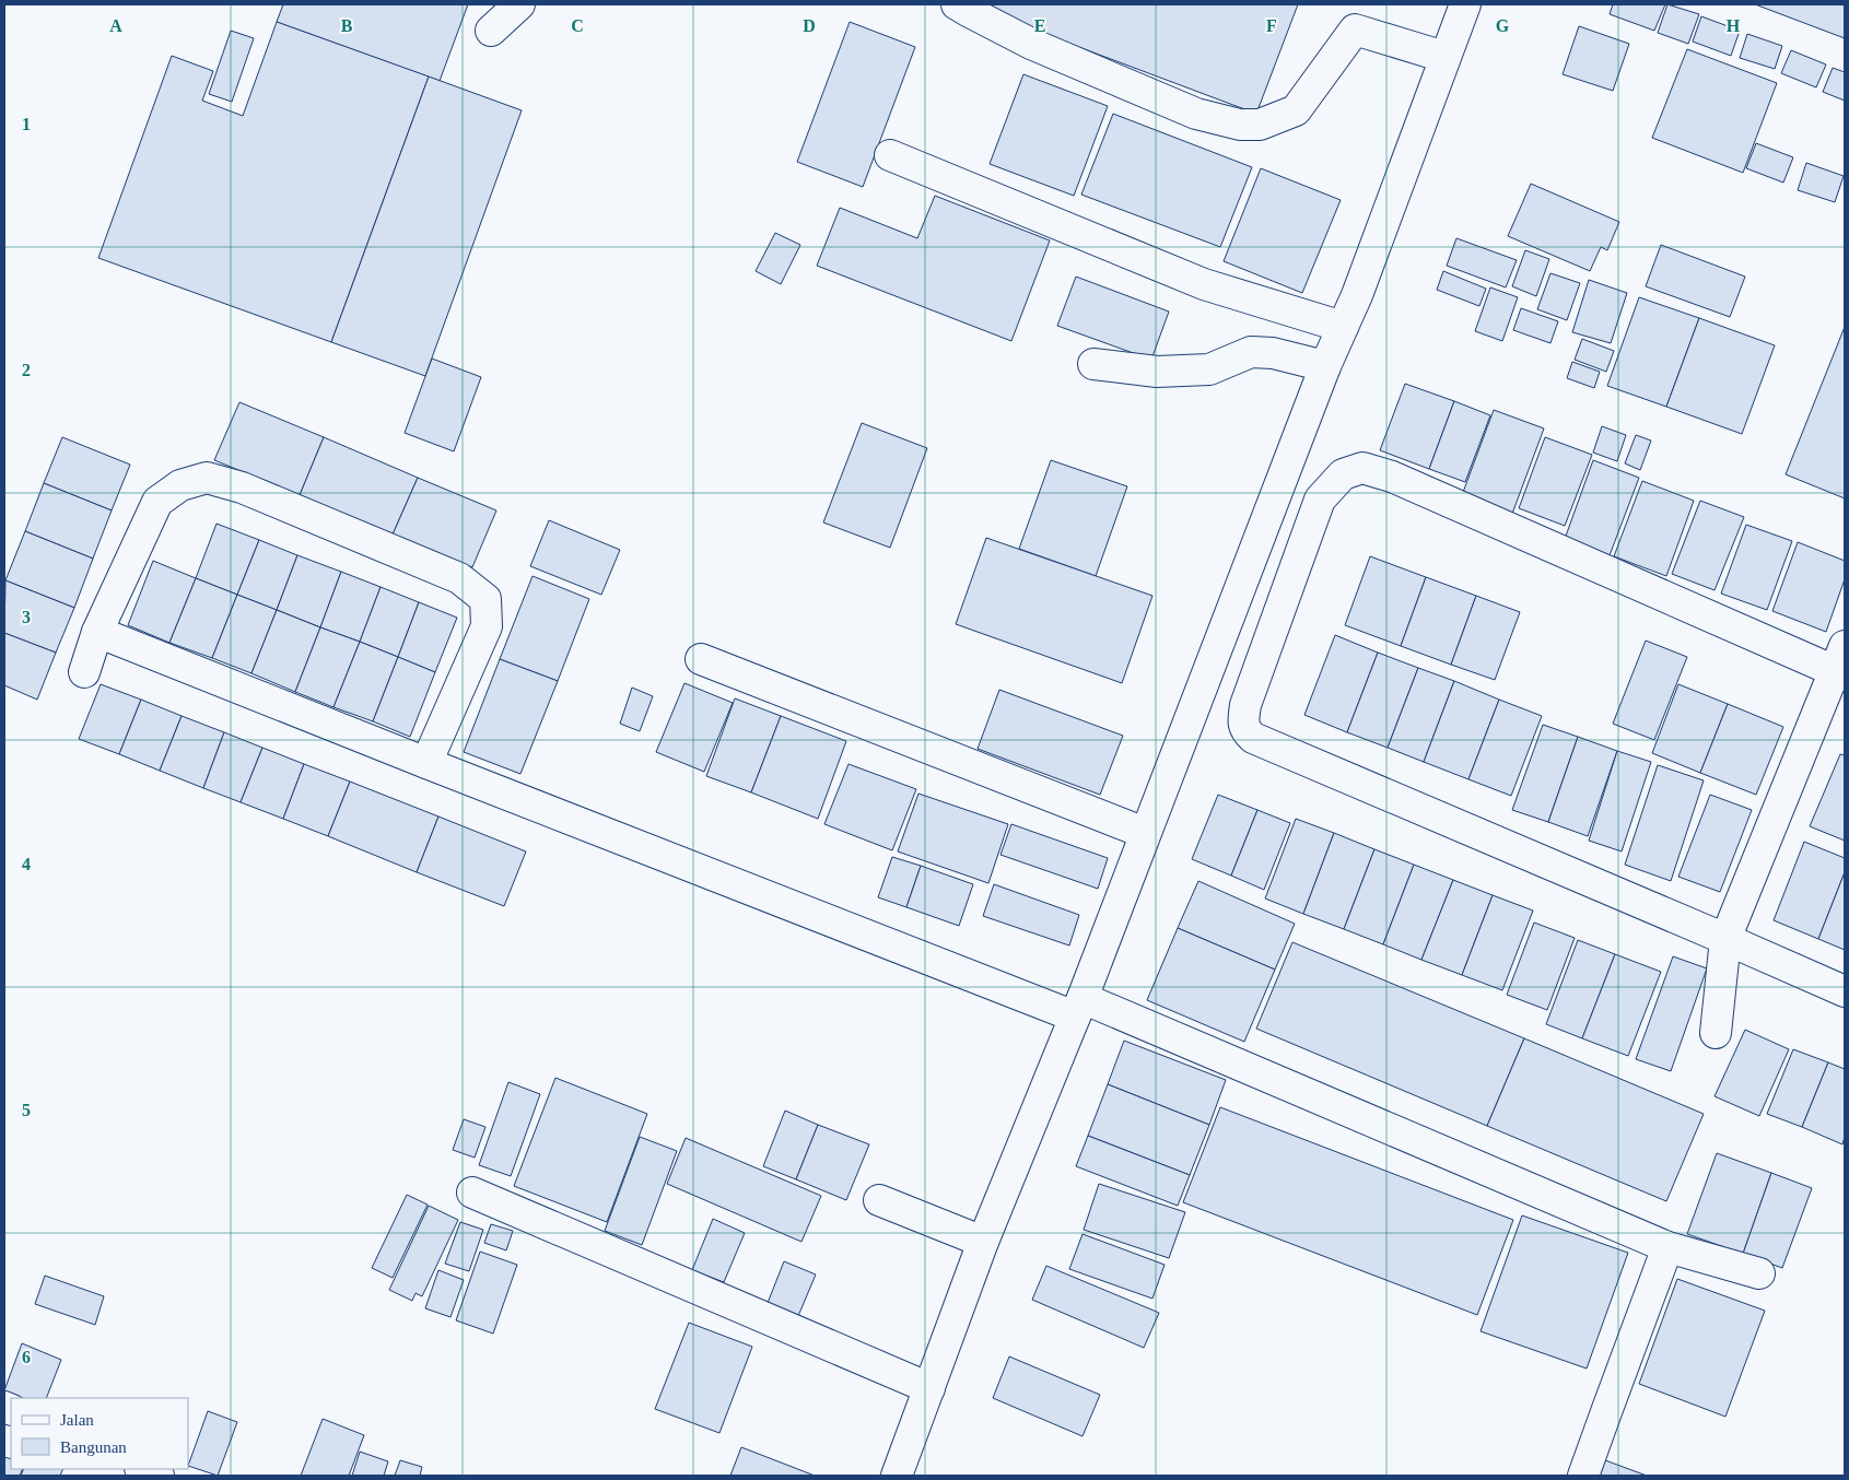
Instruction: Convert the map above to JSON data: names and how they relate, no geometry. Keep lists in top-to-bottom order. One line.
{"legend":["Jalan","Bangunan"],"grid":{"columns":["A","B","C","D","E","F","G","H"],"rows":["1","2","3","4","5","6"]}}
